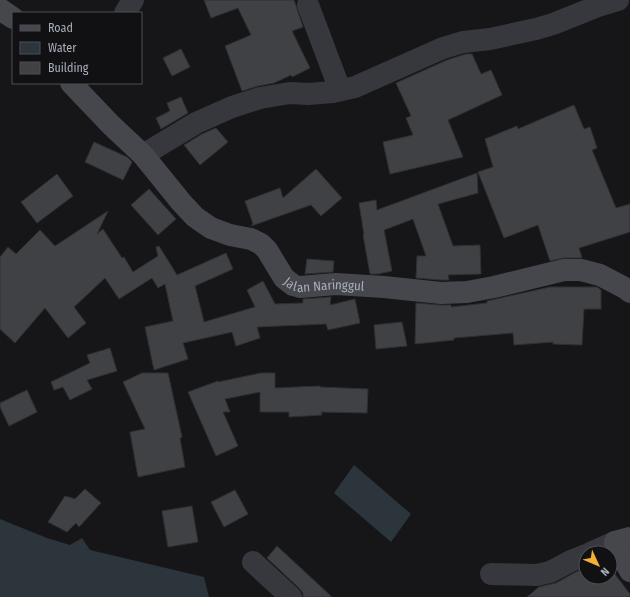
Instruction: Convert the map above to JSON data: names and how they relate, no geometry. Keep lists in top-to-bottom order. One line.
{"streets":{"street":["Jalan Naringgul"]},"legend":["Road","Water","Building"],"north":"bottom right"}
